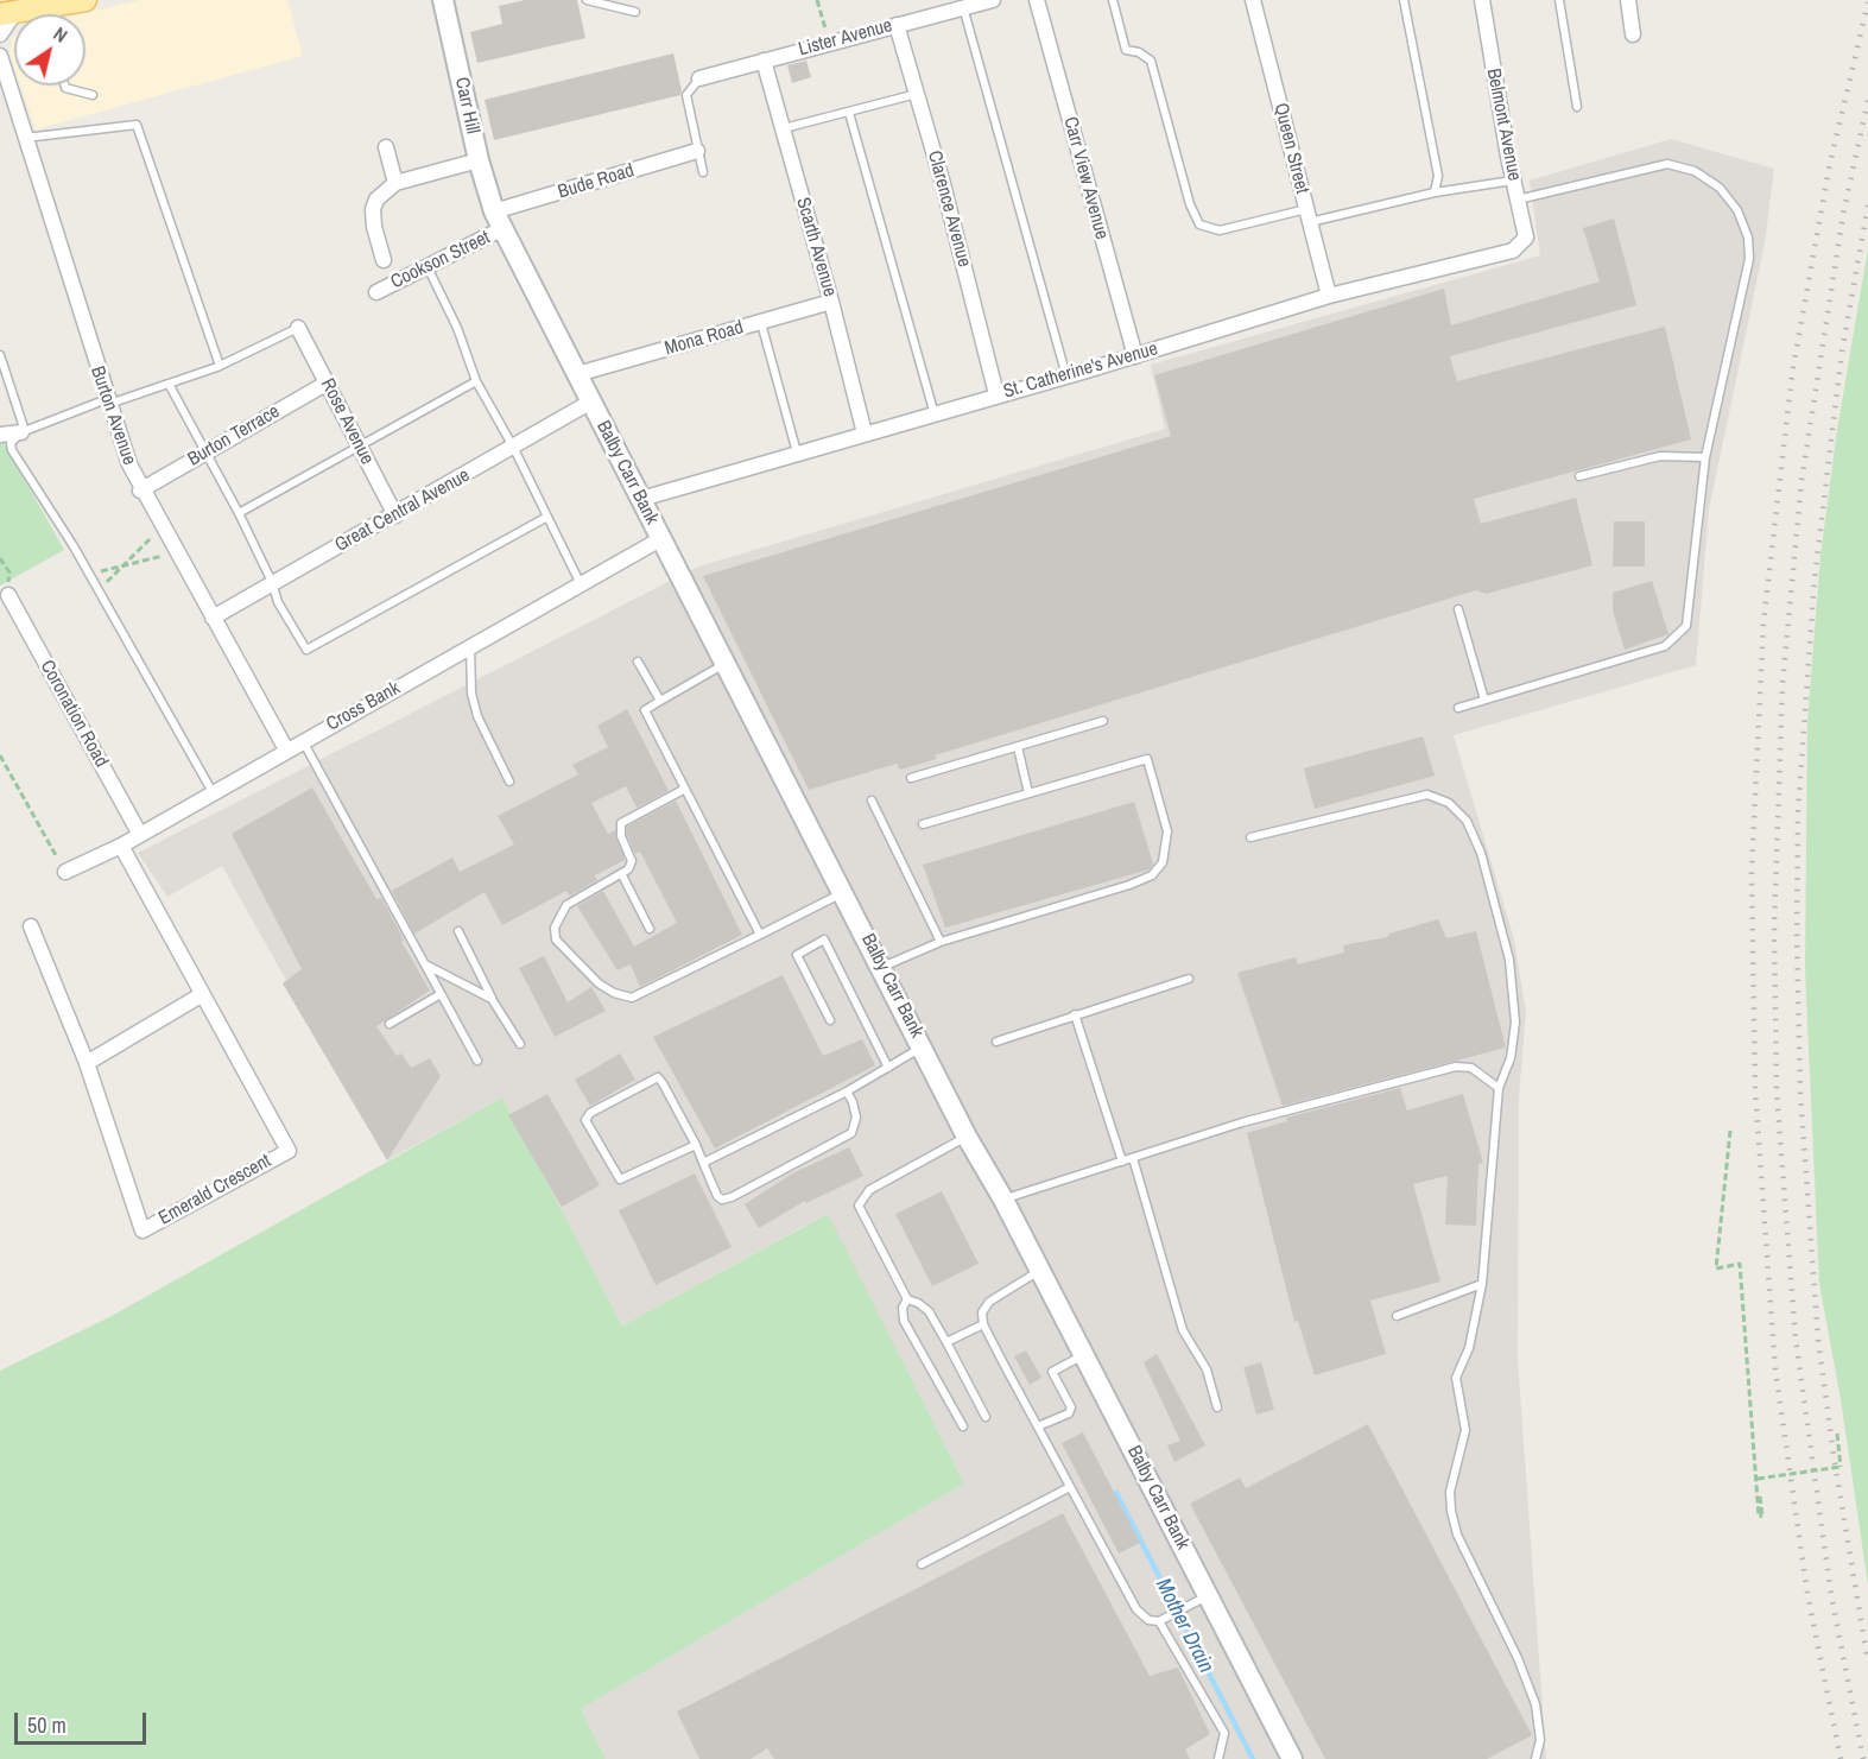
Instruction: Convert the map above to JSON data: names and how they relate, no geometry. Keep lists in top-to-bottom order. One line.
{"streets":{"street":["Lister Avenue","Carr Hill","Belmont Avenue","Queen Street","Carr View Avenue","Bude Road","Clarence Avenue","Scarth Avenue","Cookson Street","Mona Road","St. Catherine's Avenue","Burton Avenue","Rose Avenue","Burton Terrace","Balby Carr Bank","Great Central Avenue","Cross Bank","Coronation Road","Emerald Crescent"]},"crossings":[["Lister Avenue","Clarence Avenue"],["Lister Avenue","Scarth Avenue"],["Carr Hill","Bude Road"],["Carr Hill","Cookson Street"],["Carr Hill","Balby Carr Bank"],["Belmont Avenue","St. Catherine's Avenue"],["Queen Street","St. Catherine's Avenue"],["Carr View Avenue","St. Catherine's Avenue"],["Bude Road","Cookson Street"],["Bude Road","Balby Carr Bank"],["Clarence Avenue","St. Catherine's Avenue"],["Scarth Avenue","Mona Road"],["Scarth Avenue","St. Catherine's Avenue"],["Cookson Street","Balby Carr Bank"],["Mona Road","Balby Carr Bank"],["St. Catherine's Avenue","Balby Carr Bank"],["Burton Avenue","Burton Terrace"],["Burton Avenue","Great Central Avenue"],["Burton Avenue","Cross Bank"],["Rose Avenue","Burton Terrace"],["Rose Avenue","Great Central Avenue"],["Balby Carr Bank","Great Central Avenue"],["Balby Carr Bank","Cross Bank"],["Cross Bank","Coronation Road"],["Cross Bank","Emerald Crescent"]],"water":["Mother Drain"],"scale_bar":"50 m","north":"top right"}
